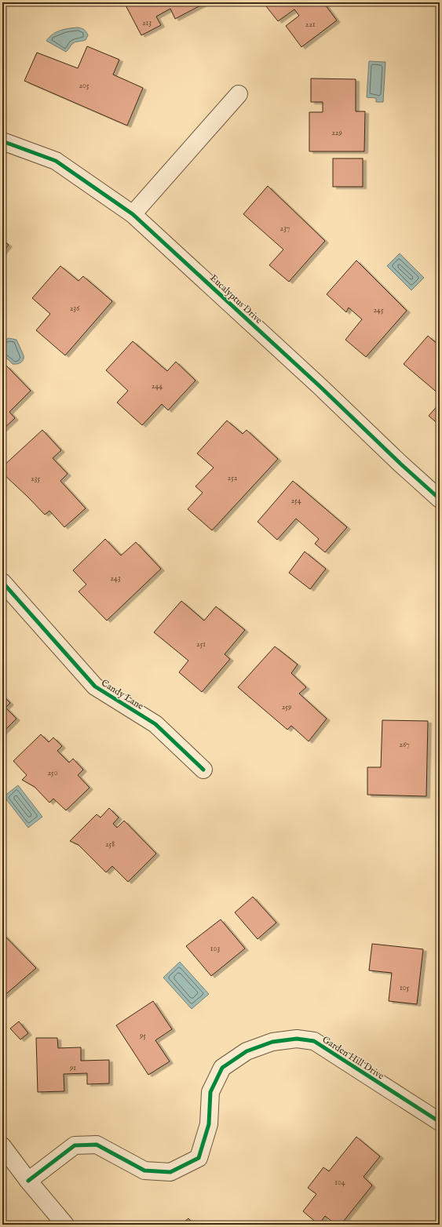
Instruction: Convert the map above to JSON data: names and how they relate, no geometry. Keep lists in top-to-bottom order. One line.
{"streets":{"street":["Eucalyptus Drive","Candy Lane","Garden Hill Drive"]},"house_numbers":["213","221","205","229","237","236","245","244","252","235","254","243","251","259","267","250","258","103","105","95","91","104"]}
